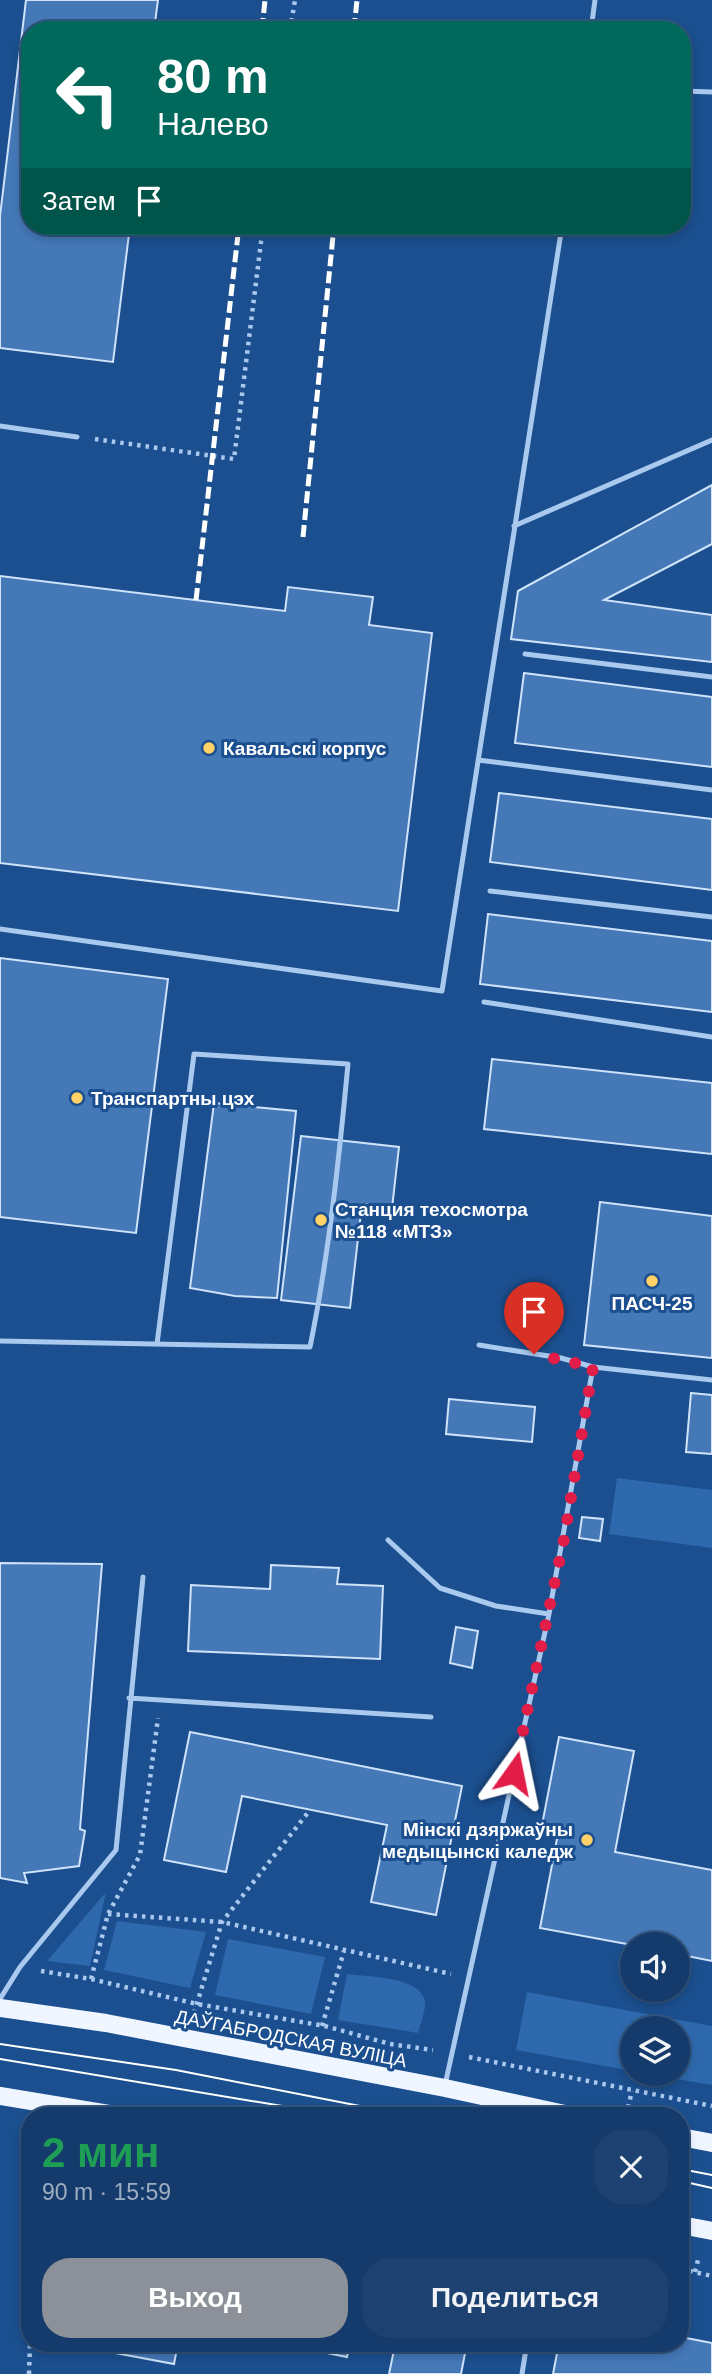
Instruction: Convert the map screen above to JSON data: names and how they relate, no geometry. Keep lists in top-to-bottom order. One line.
{"streets":{"main road":["ДАЎГАБРОДСКАЯ ВУЛІЦА"]},"places":["Кавальскі корпус","Транспартны цэх","Станция техосмотра №118 «МТЗ»","ПАСЧ-25","Мінскі дзяржаўны медыцынскі каледж"],"page":{"turn":["80 m","Налево"],"then":"Затем","heading":["2 мин","90 m · 15:59"],"buttons":["Выход","Поделиться"]}}
